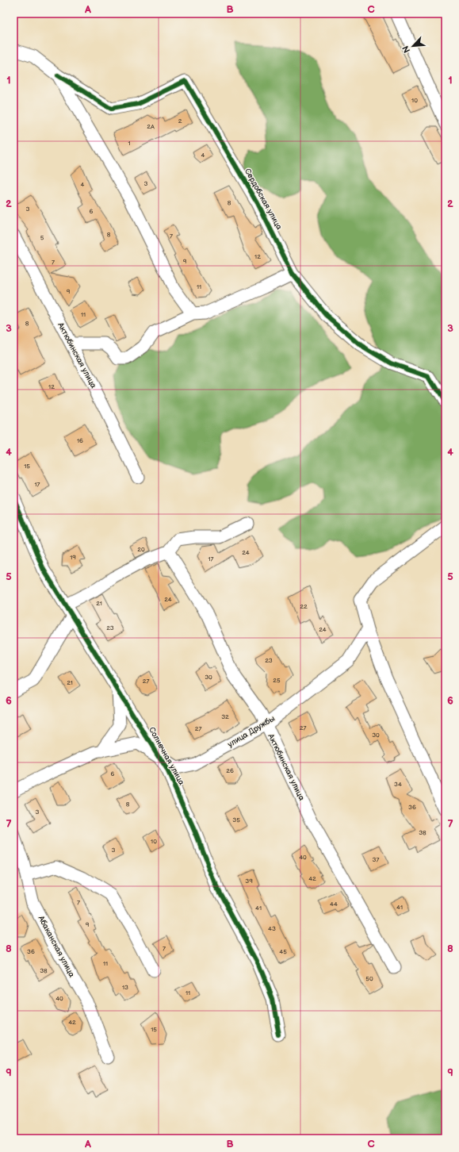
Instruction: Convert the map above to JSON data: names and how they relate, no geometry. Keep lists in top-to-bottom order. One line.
{"streets":{"street":["Сердобская улица","Актюбинская улица","улица Дружбы","Солнечная улица","Абаканская улица"]},"crossings":[["Актюбинская улица","улица Дружбы"],["улица Дружбы","Солнечная улица"]],"house_numbers":["10","2","2А","1","4","3","4","8","3","6","8","7","5","12","9","7","11","9","11","8","12","16","15","17","20","24","19","17","24","21","22","23","24","23","30","25","27","21","32","27","27","30","26","6","34","8","36","3","35","38","10","3","40","37","42","39","7","44","41","41","9","43","7","36","45","11","38","50","13","11","40","42","15"],"north":"bottom left","grid":{"columns":["A","B","C"],"rows":["1","2","3","4","5","6","7","8","9"]}}
